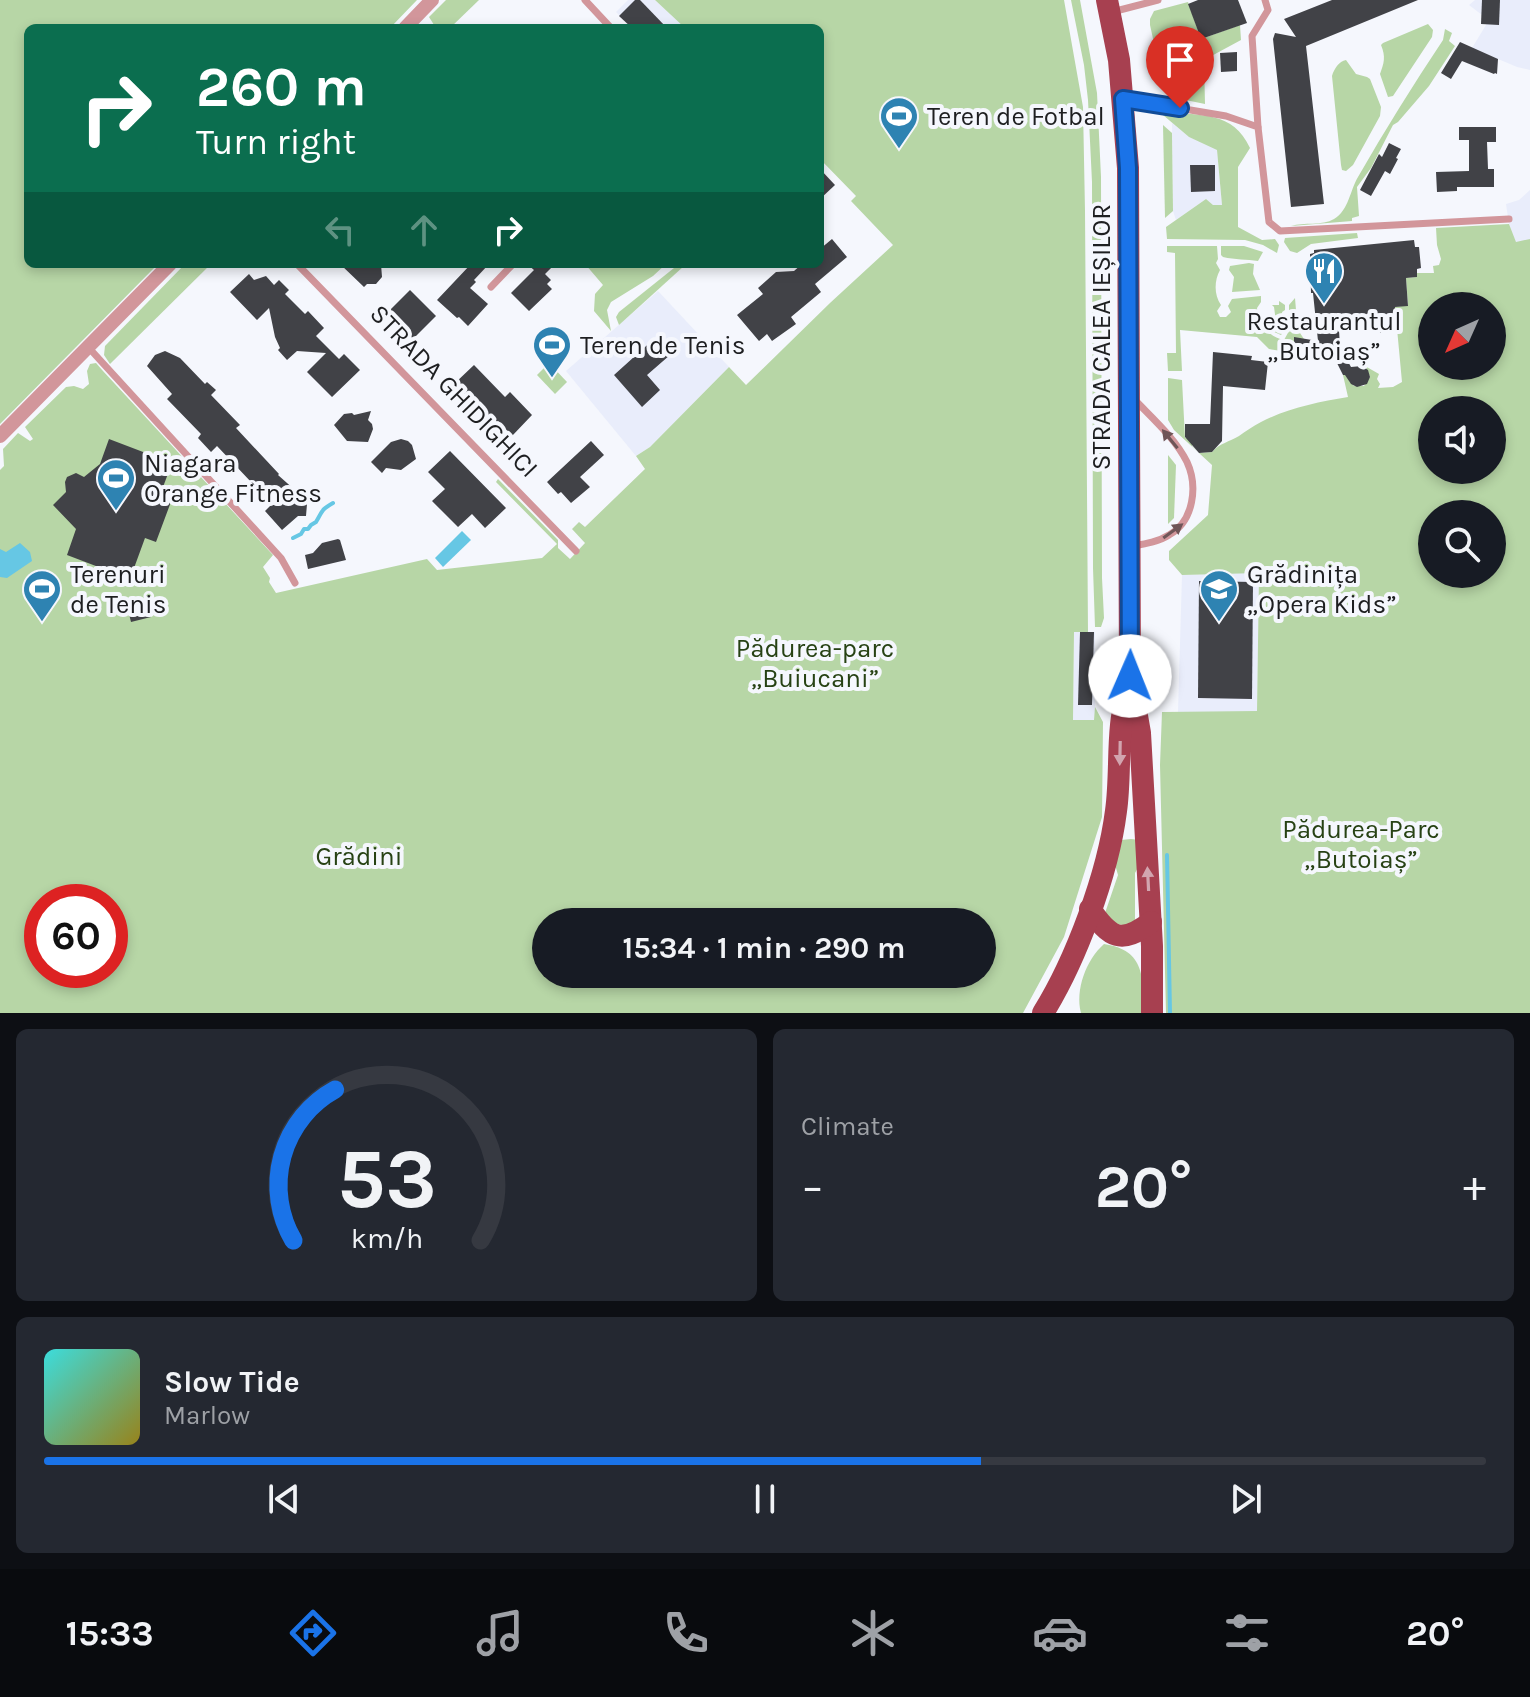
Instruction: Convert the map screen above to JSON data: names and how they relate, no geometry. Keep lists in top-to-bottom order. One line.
{"streets":{"main road":["STRADA CALEA IEȘILOR"],"lane":["STRADA GHIDIGHICI"]},"parks":["Pădurea-parc „Buiucani”","Pădurea-Parc „Butoiaș”","Grădini"],"places":{"sports":["Teren de Fotbal","Teren de Tenis","Niagara Orange Fitness","Terenuri de Tenis"],"restaurant":["Restaurantul „Butoiaș”"],"school or university":["Grădinița „Opera Kids”"]},"north":"bottom left","page":{"turn":["260 m","Turn right"],"limit":"60","trip":"15:34 · 1 min · 290 m","tile":"Climate","heat":["−","20°","+"],"song":["Slow Tide","Marlow"],"tabs":["15:33","20°"],"gauge":["53","km/h"]}}
